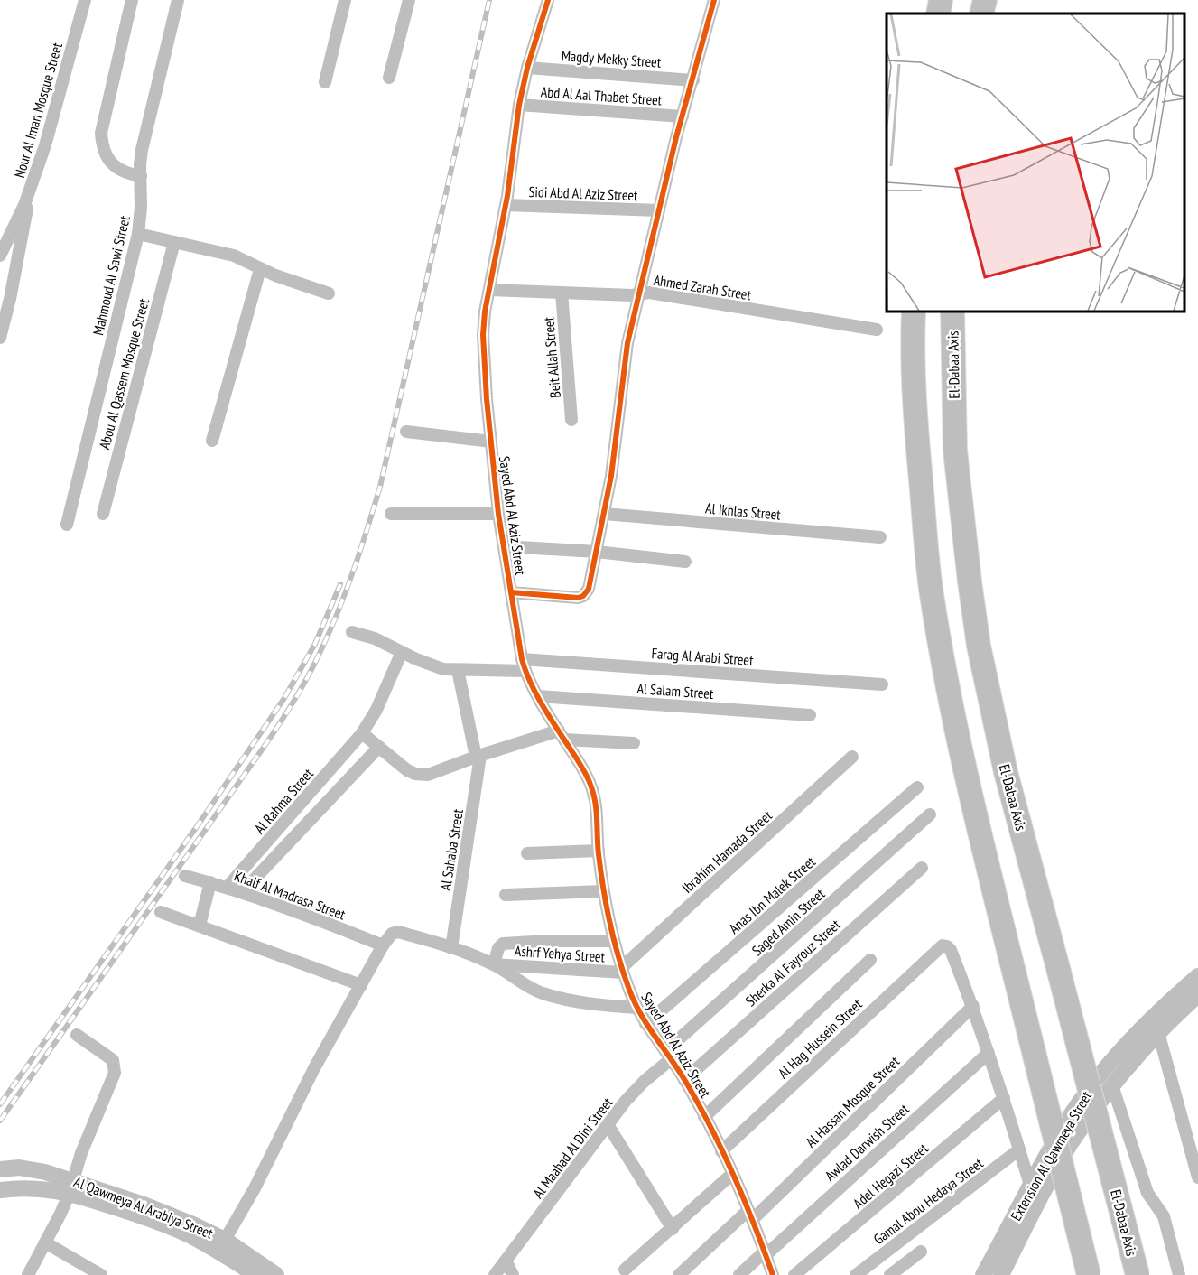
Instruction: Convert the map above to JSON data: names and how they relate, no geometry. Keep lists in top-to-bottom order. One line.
{"streets":{"highway":["El-Dabaa Axis"],"street":["Magdy Mekky Street","Abd Al Aal Thabet Street","Nour Al Iman Mosque Street","Sidi Abd Al Aziz Street","Mahmoud Al Sawi Street","Ahmed Zarah Street","Beit Allah Street","Abou Al Qassem Mosque Street","Al Ikhlas Street","Sayed Abd Al Aziz Street","Farag Al Arabi Street","Al Salam Street","Al Rahma Street","Al Sahaba Street","Ibrahim Hamada Street","Khalf Al Madrasa Street","Anas Ibn Malek Street","Saged Amin Street","Ashrf Yehya Street","Sherka Al Fayrouz Street","Al Hag Hussein Street","Al Hassan Mosque Street","Awlad Darwish Street","Al Maahad Al Dini Street","Extension Al Qawmeya Street","Adel Hegazi Street","Gamal Abou Hedaya Street","Al Qawmeya Al Arabiya Street"]},"crossings":[["Magdy Mekky Street","Sayed Abd Al Aziz Street"],["Abd Al Aal Thabet Street","Sayed Abd Al Aziz Street"],["Sidi Abd Al Aziz Street","Sayed Abd Al Aziz Street"],["Ahmed Zarah Street","Beit Allah Street"],["Ahmed Zarah Street","Sayed Abd Al Aziz Street"],["Sayed Abd Al Aziz Street","Farag Al Arabi Street"],["Sayed Abd Al Aziz Street","Al Salam Street"],["Sayed Abd Al Aziz Street","Ibrahim Hamada Street"],["Sayed Abd Al Aziz Street","Anas Ibn Malek Street"],["Sayed Abd Al Aziz Street","Saged Amin Street"],["Sayed Abd Al Aziz Street","Ashrf Yehya Street"],["Sayed Abd Al Aziz Street","Sherka Al Fayrouz Street"],["Sayed Abd Al Aziz Street","Al Hag Hussein Street"],["Sayed Abd Al Aziz Street","Al Hassan Mosque Street"],["Sayed Abd Al Aziz Street","Awlad Darwish Street"],["Sayed Abd Al Aziz Street","Al Maahad Al Dini Street"],["Farag Al Arabi Street","Al Rahma Street"],["Al Rahma Street","Khalf Al Madrasa Street"],["Ibrahim Hamada Street","Ashrf Yehya Street"],["Saged Amin Street","Al Maahad Al Dini Street"],["Al Hag Hussein Street","Al Hassan Mosque Street"]]}
